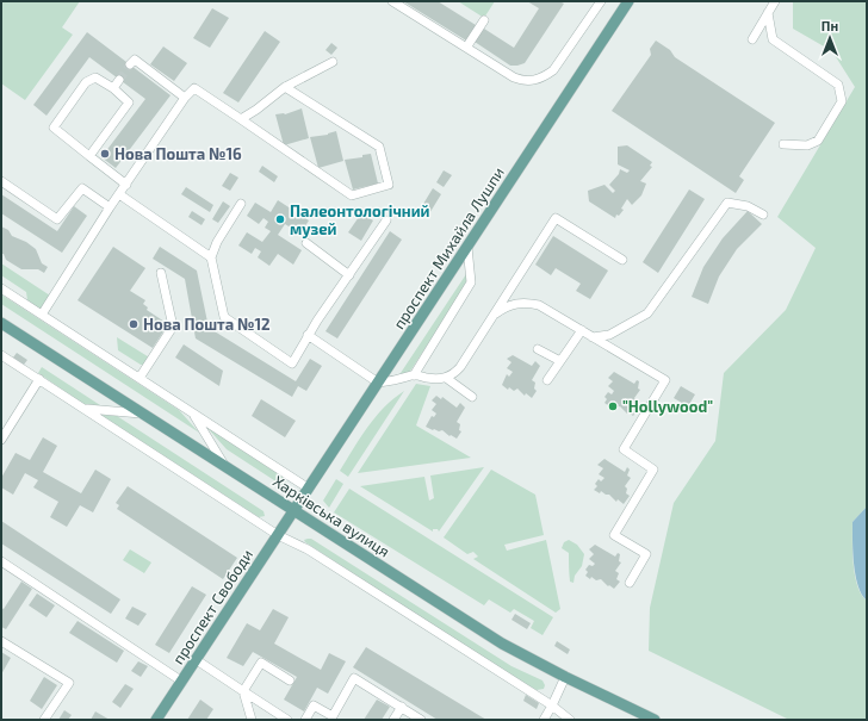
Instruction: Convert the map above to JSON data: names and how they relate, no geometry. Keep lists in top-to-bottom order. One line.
{"streets":{"main road":["проспект Михайла Лушпи","Харківська вулиця","проспект Свободи"]},"crossings":[["проспект Михайла Лушпи","Харківська вулиця"],["проспект Михайла Лушпи","проспект Свободи"],["Харківська вулиця","проспект Свободи"]],"places":["Нова Пошта №16","Палеонтологічний музей","Нова Пошта №12","\"Hollywood\""],"north":"top"}
